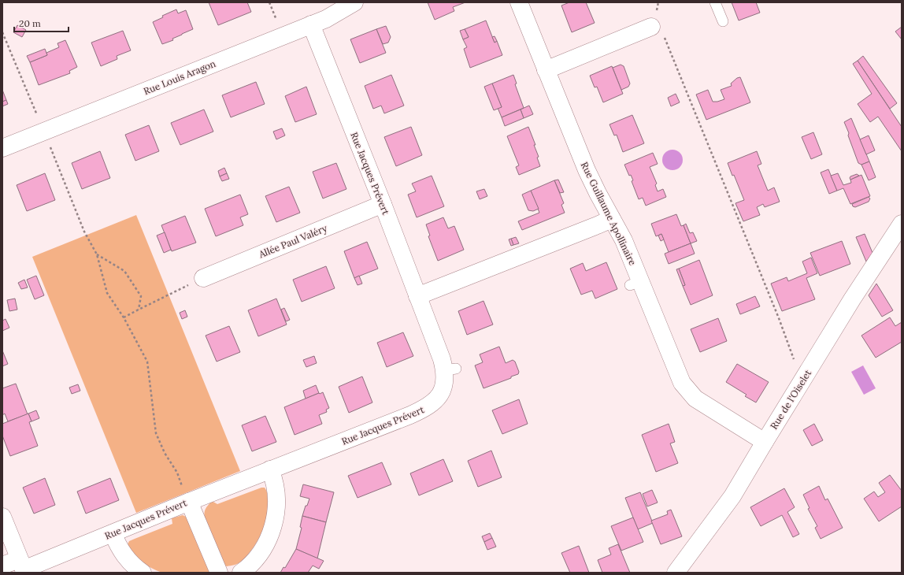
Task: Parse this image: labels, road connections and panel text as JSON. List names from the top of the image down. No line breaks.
{"streets":{"street":["Rue Louis Aragon","Rue Jacques Prévert","Rue Guillaume Apollinaire","Allée Paul Valéry","Rue de l'Oiselet"]},"crossings":[["Rue Louis Aragon","Rue Jacques Prévert"],["Rue Jacques Prévert","Allée Paul Valéry"],["Rue Guillaume Apollinaire","Rue de l'Oiselet"]],"scale_bar":"20 m"}
